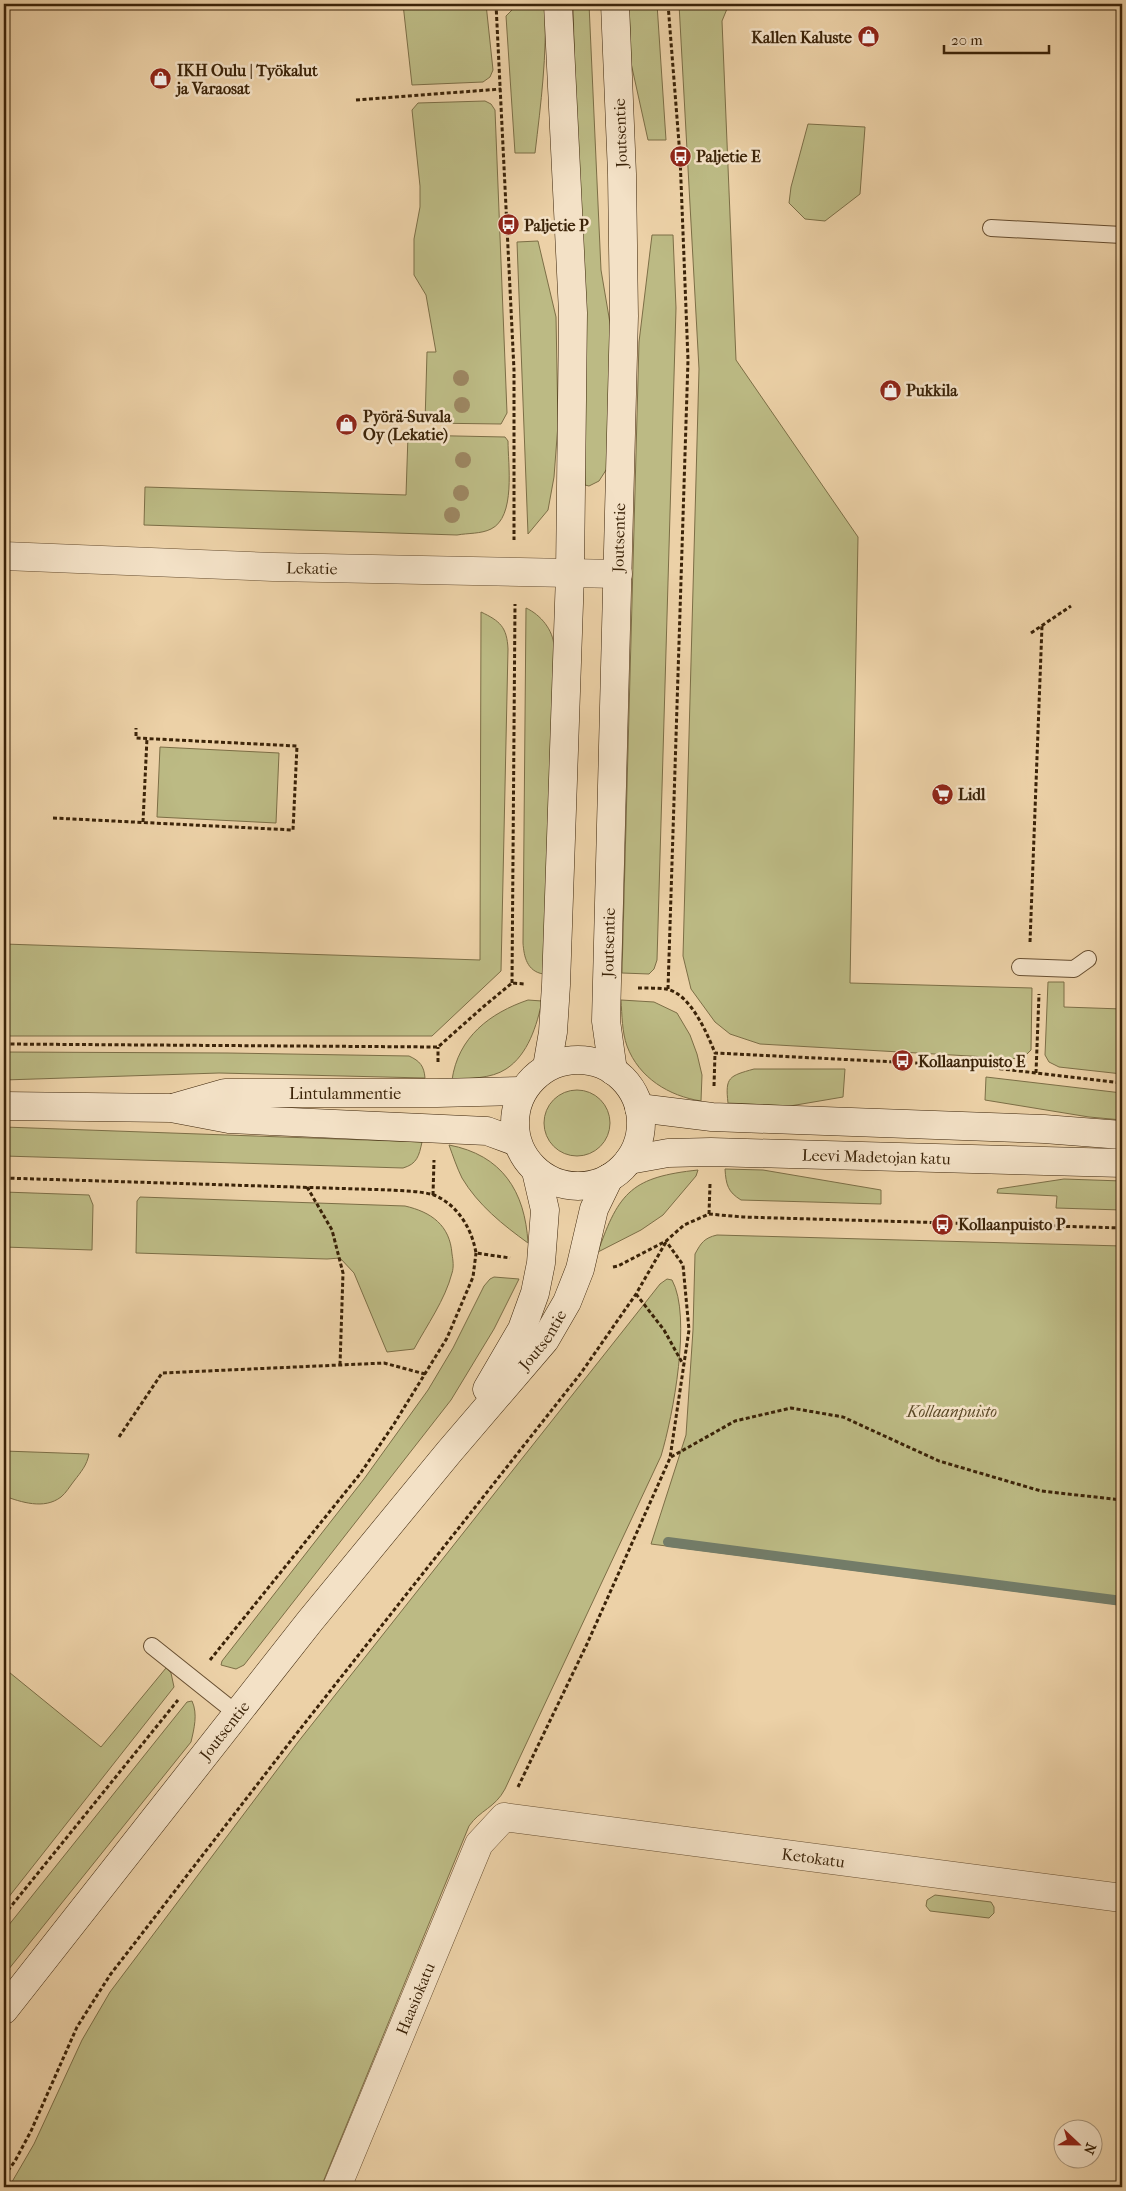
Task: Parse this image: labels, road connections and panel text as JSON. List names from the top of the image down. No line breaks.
{"streets":{"main road":["Joutsentie","Lekatie","Lintulammentie","Leevi Madetojan katu","Ketokatu","Haasiokatu"]},"crossings":[["Joutsentie","Lekatie"],["Joutsentie","Lintulammentie"],["Joutsentie","Leevi Madetojan katu"],["Lintulammentie","Leevi Madetojan katu"],["Ketokatu","Haasiokatu"]],"parks":["Kollaanpuisto"],"places":{"shop":["Kallen Kaluste","IKH Oulu | Työkalut ja Varaosat","Pukkila","Pyörä-Suvala Oy (Lekatie)"],"bus stop":["Paljetie E","Paljetie P","Kollaanpuisto E","Kollaanpuisto P"],"supermarket":["Lidl"]},"scale_bar":"20 m","north":"right"}
